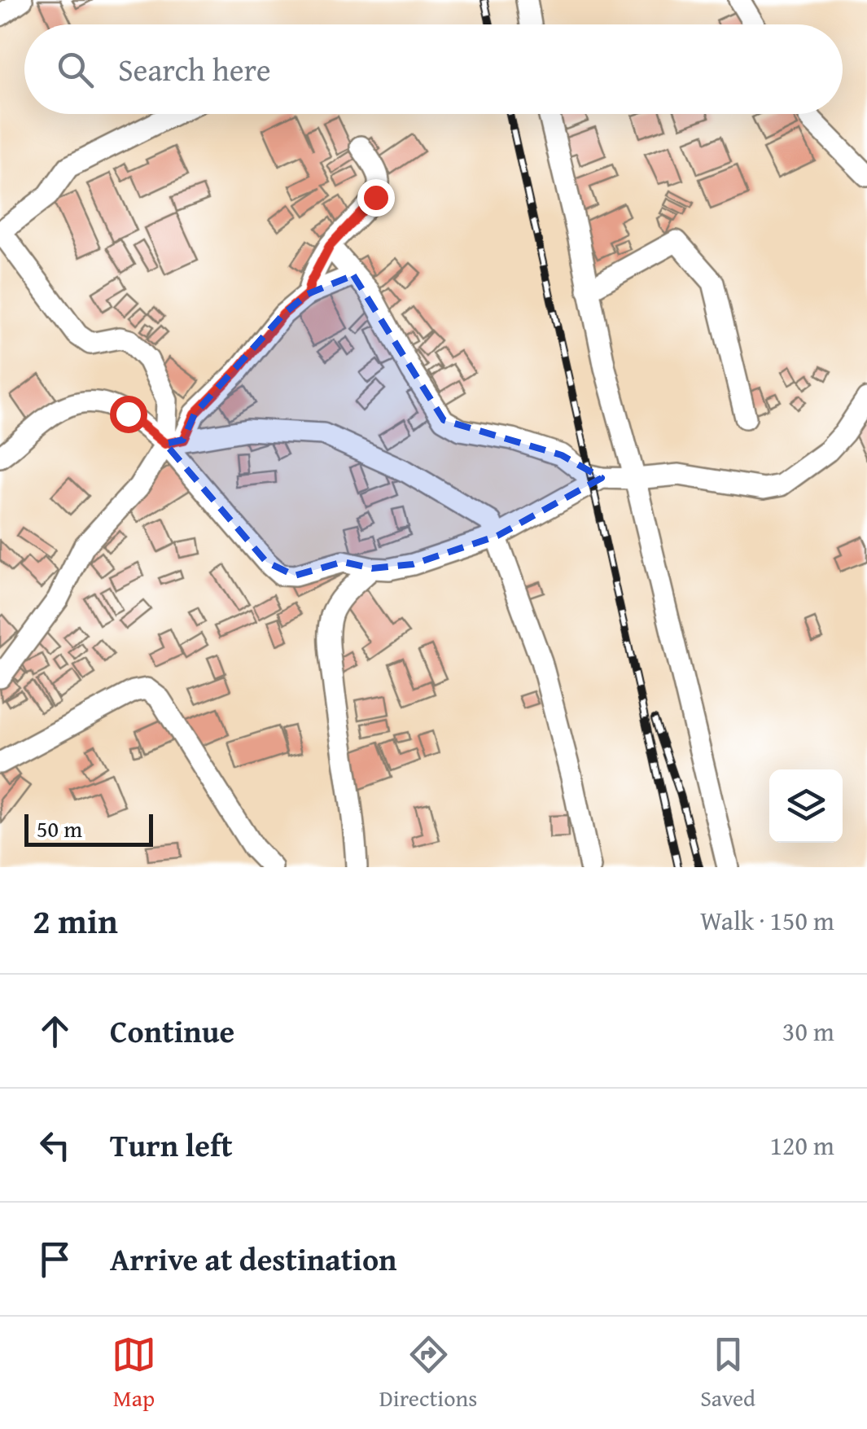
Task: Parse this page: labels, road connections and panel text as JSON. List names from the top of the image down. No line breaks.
{"scale_bar":"50 m","page":{"search":"Search here","scale":"50 m","heading":["2 min","Walk · 150 m"],"list":[["Continue","30 m"],["Turn left","120 m"],"Arrive at destination"],"nav":["Map","Directions","Saved"]}}
